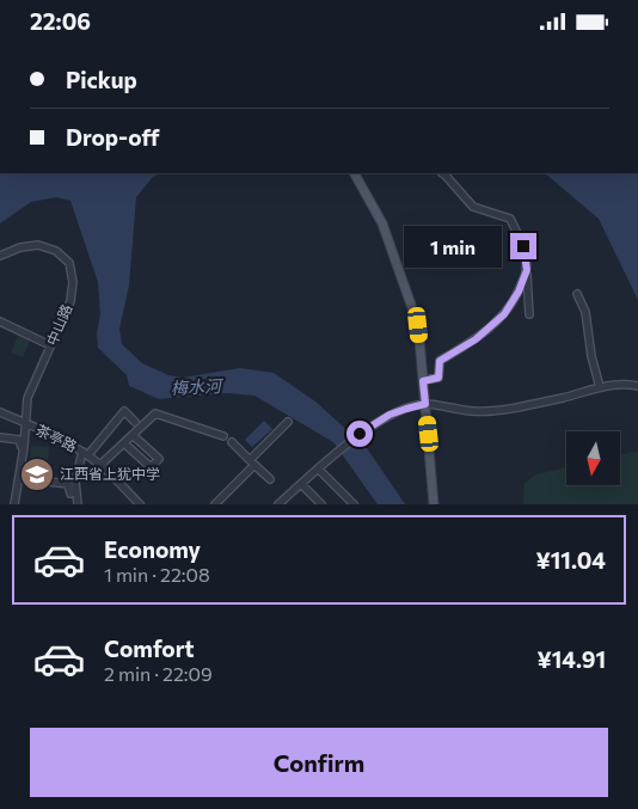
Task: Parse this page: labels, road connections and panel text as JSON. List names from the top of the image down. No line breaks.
{"streets":{"street":["中山路","茶亭路"]},"crossings":[["中山路","茶亭路"]],"water":["梅水河"],"places":{"school or university":["江西省上犹中学"]},"north":"bottom","page":{"status":"22:06","banner":["Pickup","Drop-off"],"bubble":"1 min","list":[{"name":"Economy","note":"1 min · 22:08","value":"¥11.04"},{"name":"Comfort","note":"2 min · 22:09","value":"¥14.91"}],"buttons":"Confirm"}}
